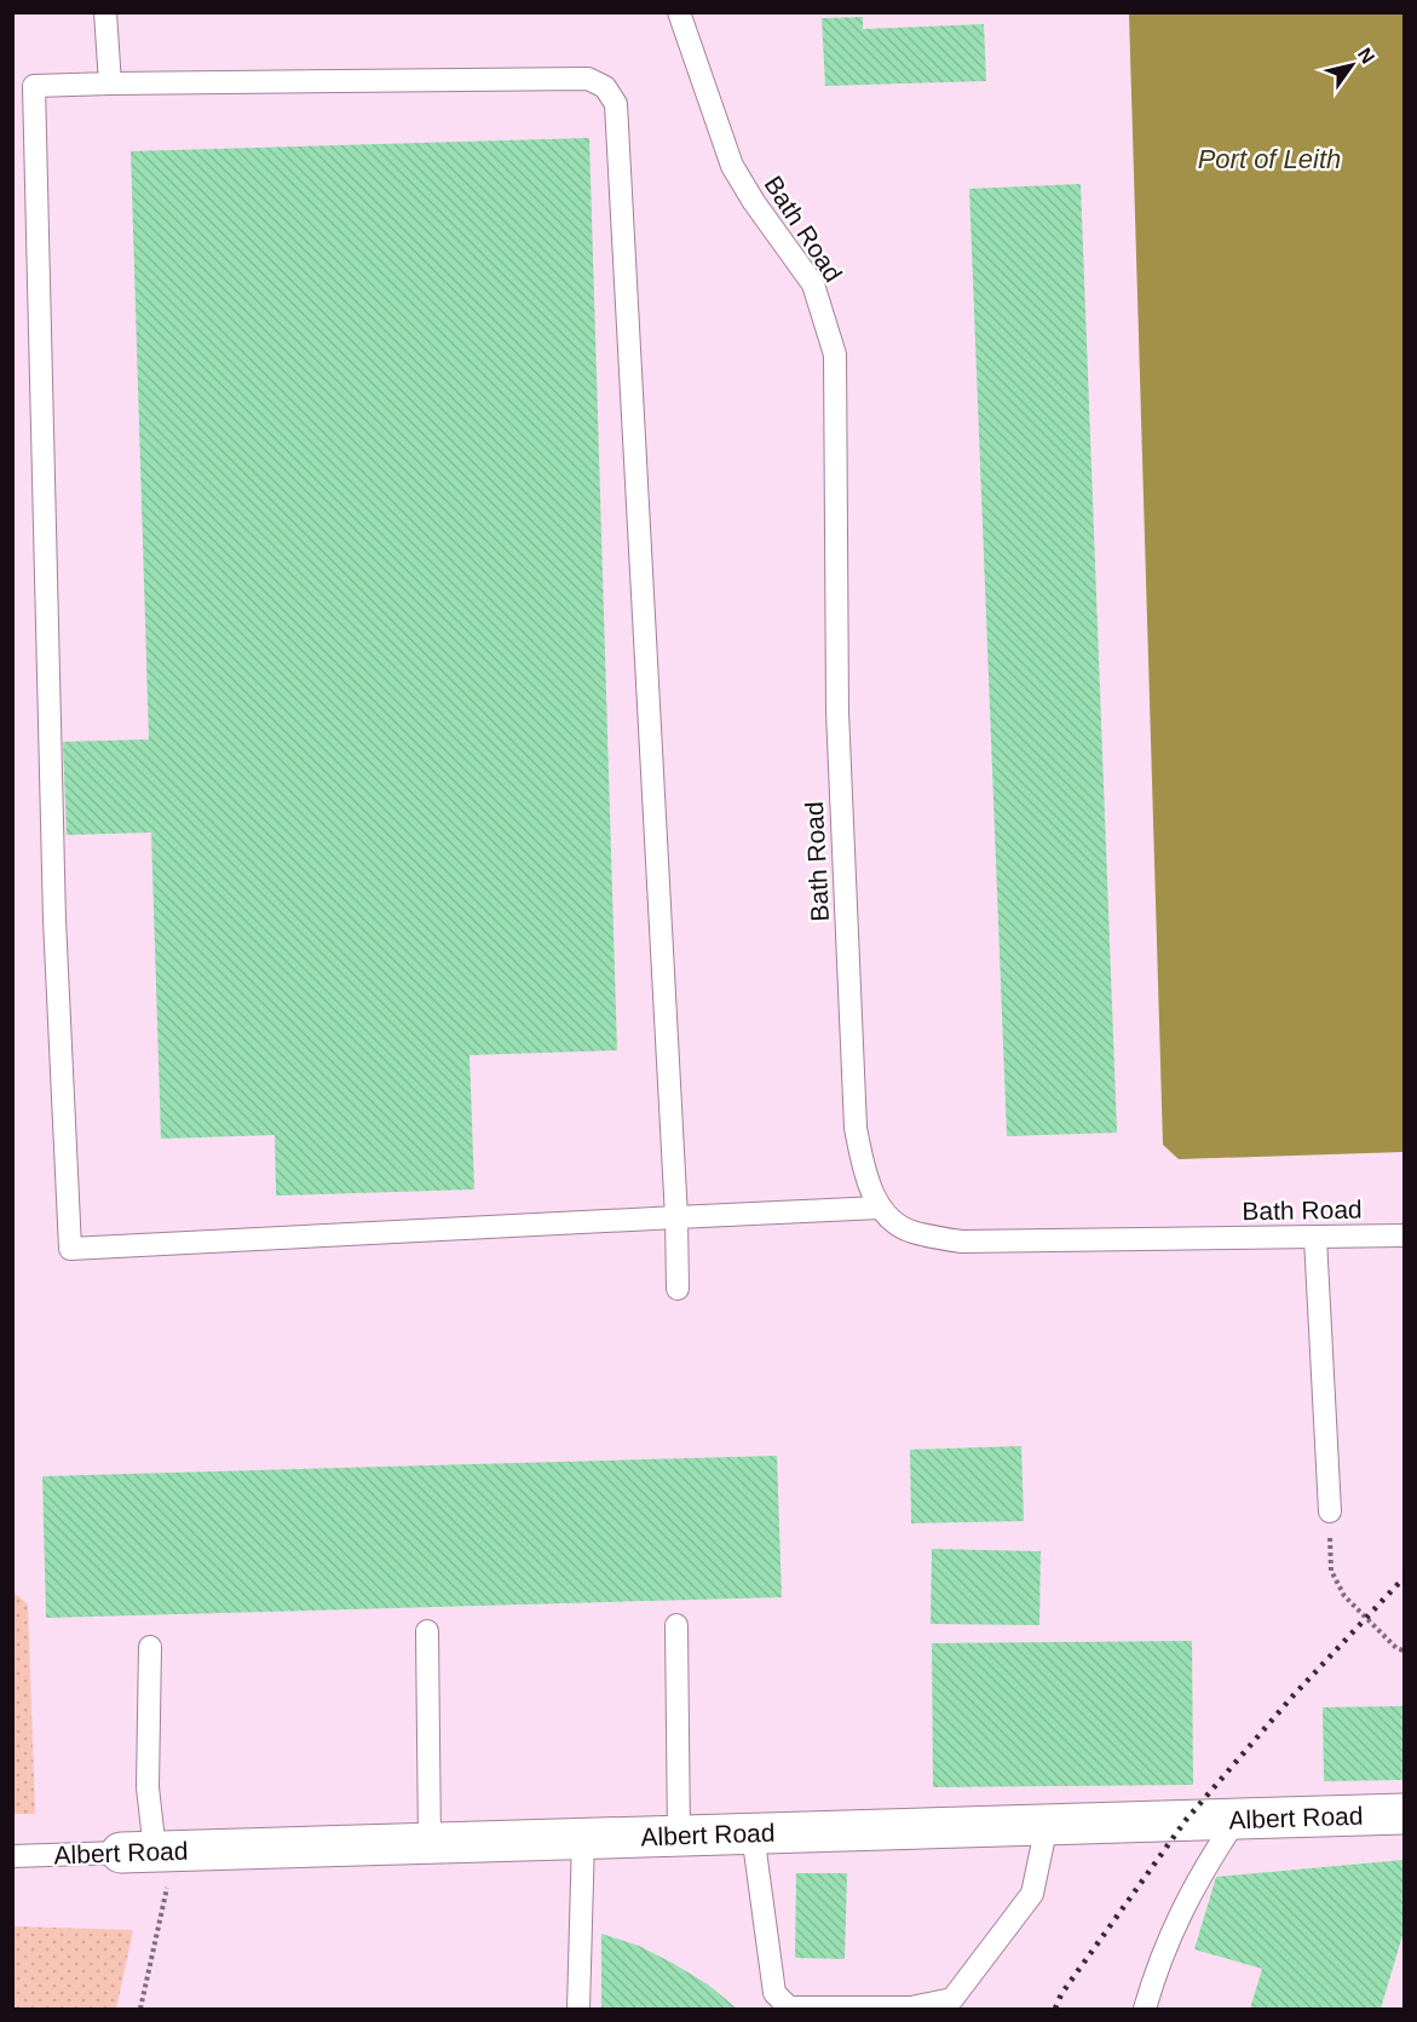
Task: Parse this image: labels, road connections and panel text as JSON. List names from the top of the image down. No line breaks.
{"streets":{"street":["Albert Road"],"lane":["Bath Road"]},"water":["Port of Leith"],"north":"top right"}
